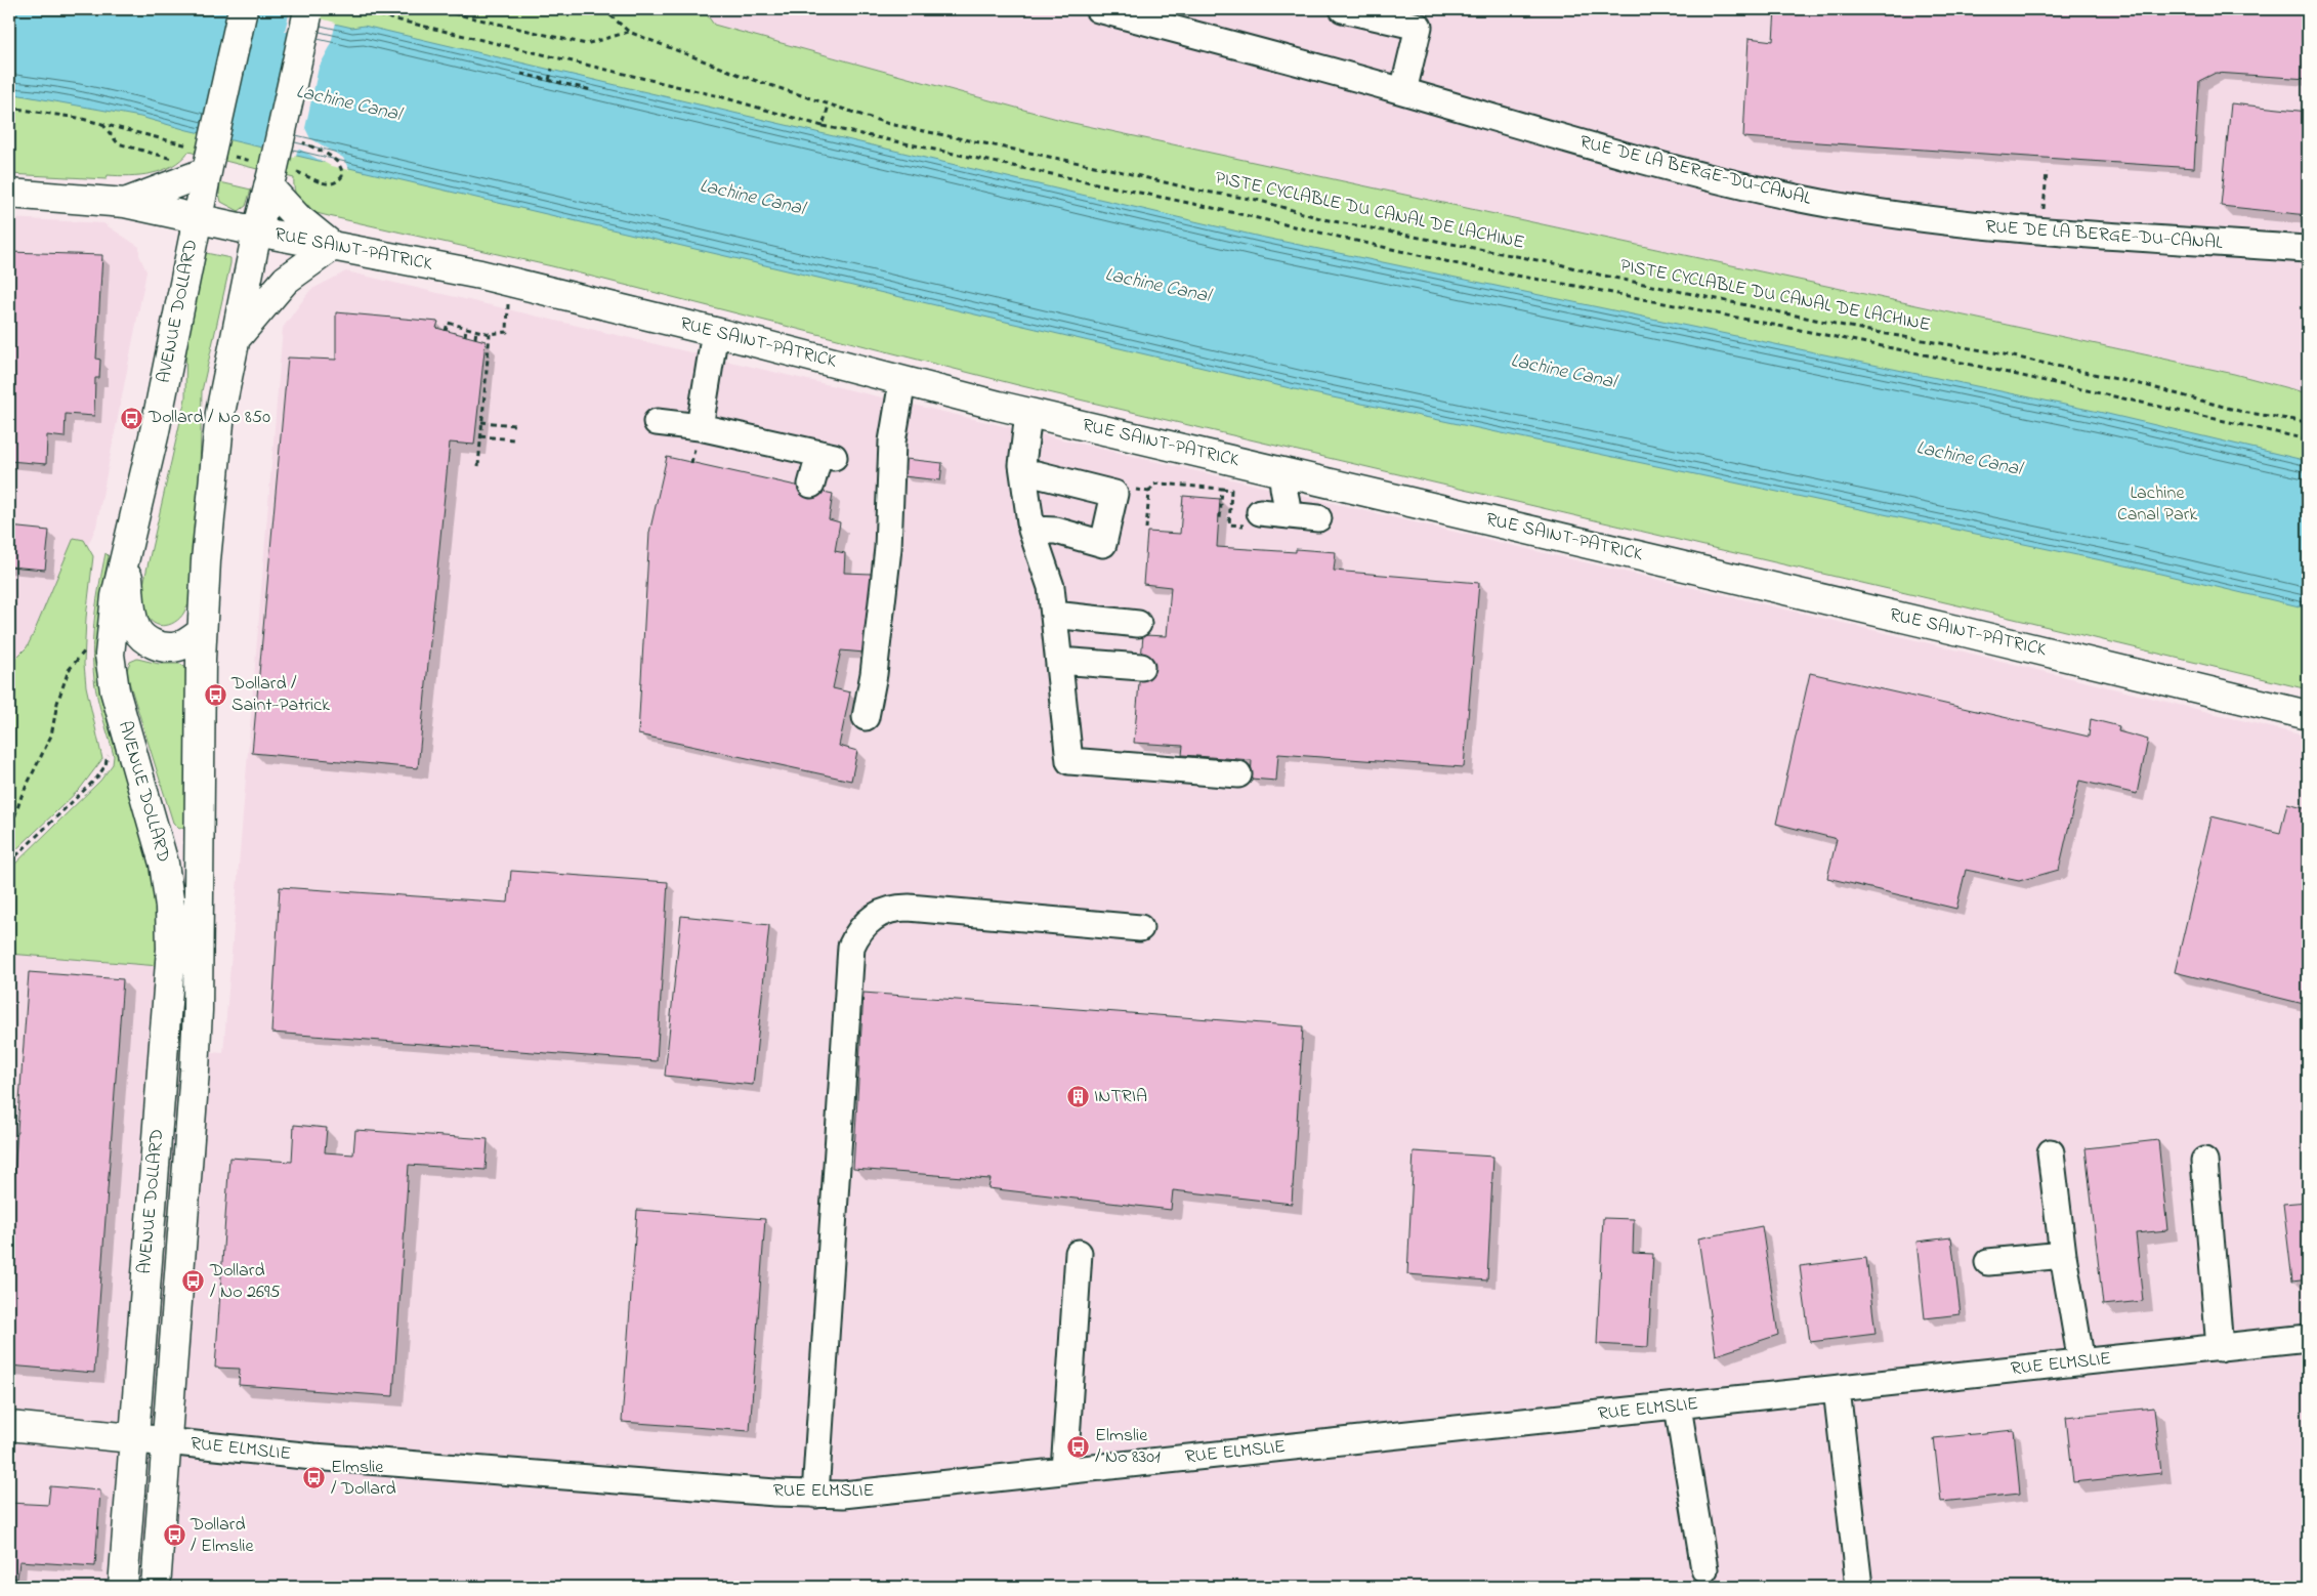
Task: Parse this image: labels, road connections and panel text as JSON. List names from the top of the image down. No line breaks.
{"streets":{"main road":["RUE SAINT-PATRICK","AVENUE DOLLARD","RUE ELMSLIE"],"street":["RUE DE LA BERGE-DU-CANAL"],"path":["PISTE CYCLABLE DU CANAL DE LACHINE"]},"crossings":[["RUE SAINT-PATRICK","AVENUE DOLLARD"],["AVENUE DOLLARD","RUE ELMSLIE"]],"water":["Lachine Canal"],"parks":["Lachine Canal Park"],"places":{"bus stop":["Dollard / No 850","Dollard / Saint-Patrick","Dollard / No 2695","Elmslie / No 8301","Elmslie / Dollard","Dollard / Elmslie"],"building":["INTRIA"]}}
